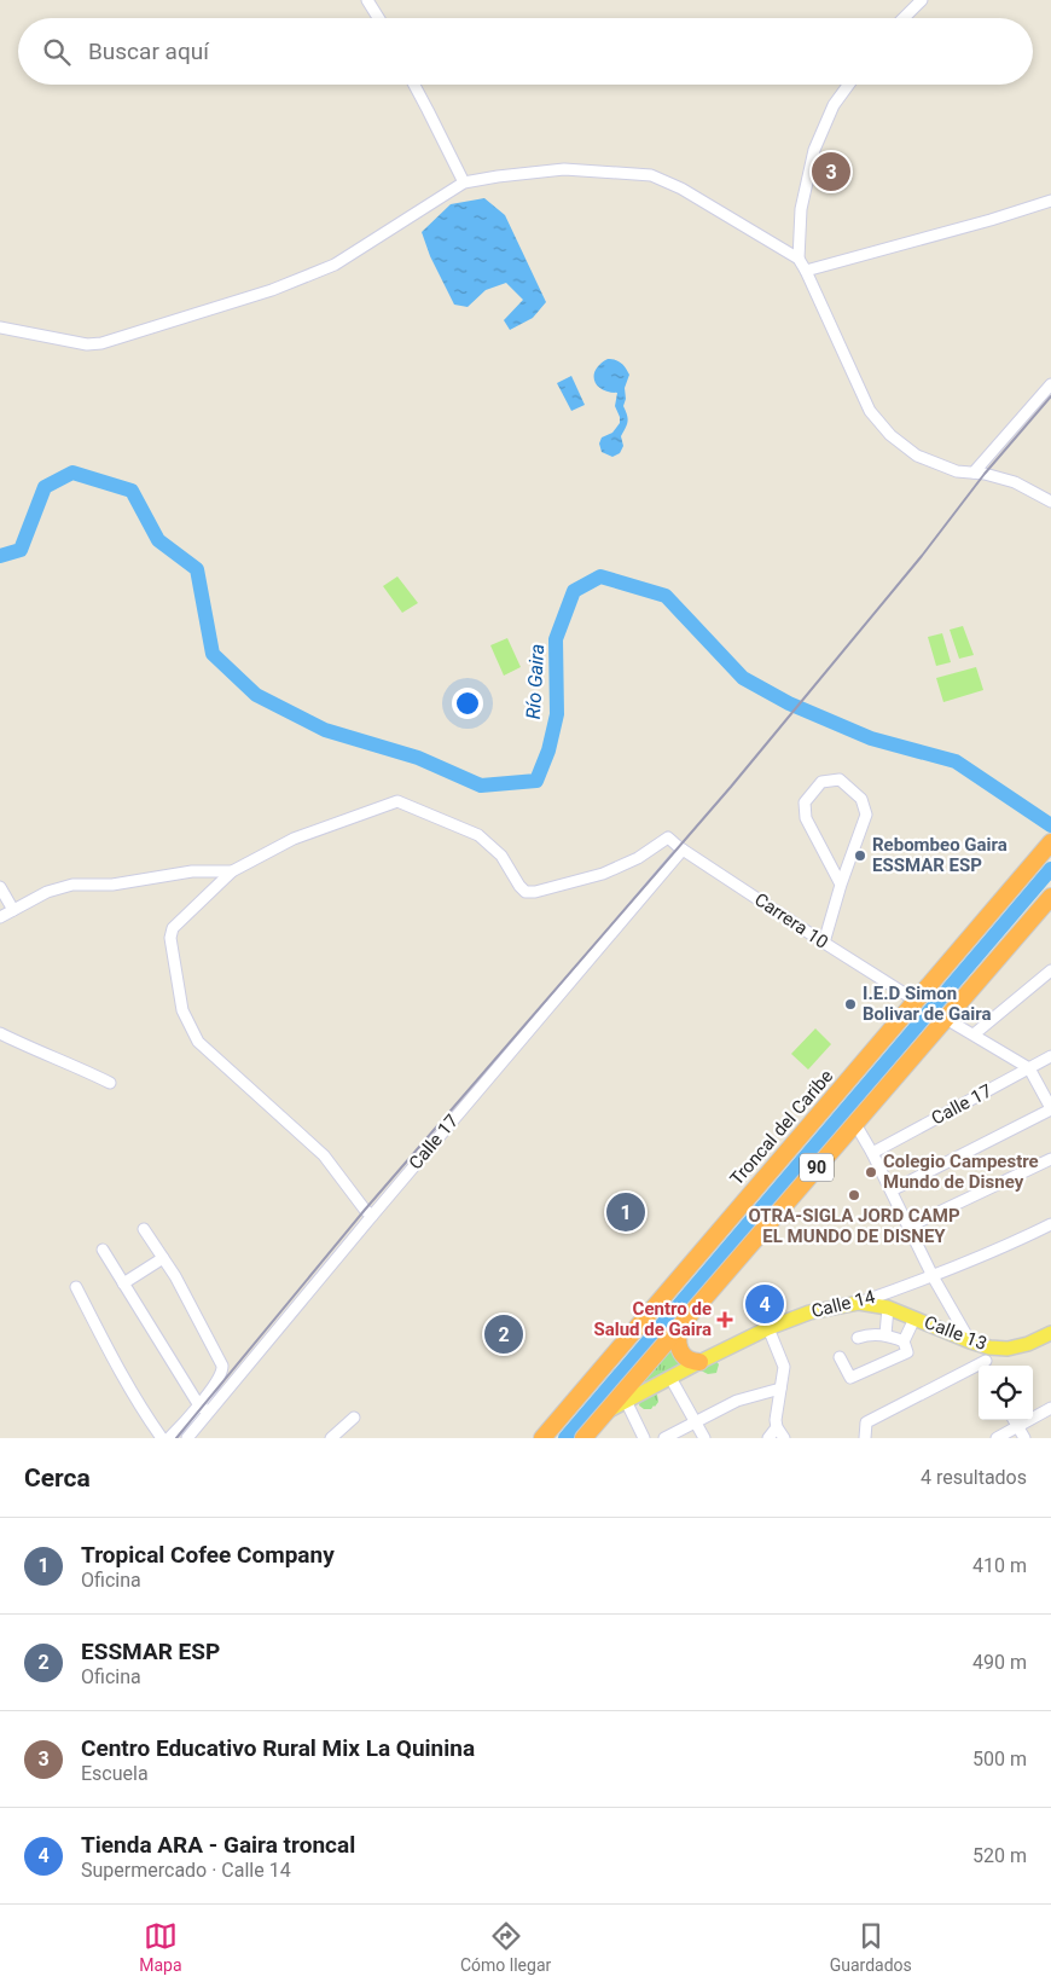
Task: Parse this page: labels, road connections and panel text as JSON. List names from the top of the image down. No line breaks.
{"streets":{"highway":["Troncal del Caribe","90"],"main road":["Calle 14","Calle 13"],"street":["Carrera 10","Calle 17"]},"crossings":[["Carrera 10","Calle 17"],["Carrera 10","Troncal del Caribe"],["90","Calle 14"],["Calle 14","Calle 13"]],"water":["Río Gaira"],"places":{"other":["Rebombeo Gaira ESSMAR ESP","I.E.D Simon Bolivar de Gaira","Colegio Campestre Mundo de Disney","OTRA-SIGLA JORD CAMP EL MUNDO DE DISNEY"],"health":["Centro de Salud de Gaira"]},"page":{"search":"Buscar aquí","pins":["3","1","4","2"],"heading":["Cerca","4 resultados"],"list":[{"mark":"1","name":"Tropical Cofee Company","note":"Oficina","value":"410 m"},{"mark":"2","name":"ESSMAR ESP","note":"Oficina","value":"490 m"},{"mark":"3","name":"Centro Educativo Rural Mix La Quinina","note":"Escuela","value":"500 m"},{"mark":"4","name":"Tienda ARA - Gaira troncal","note":"Supermercado · Calle 14","value":"520 m"}],"nav":["Mapa","Cómo llegar","Guardados"]}}
